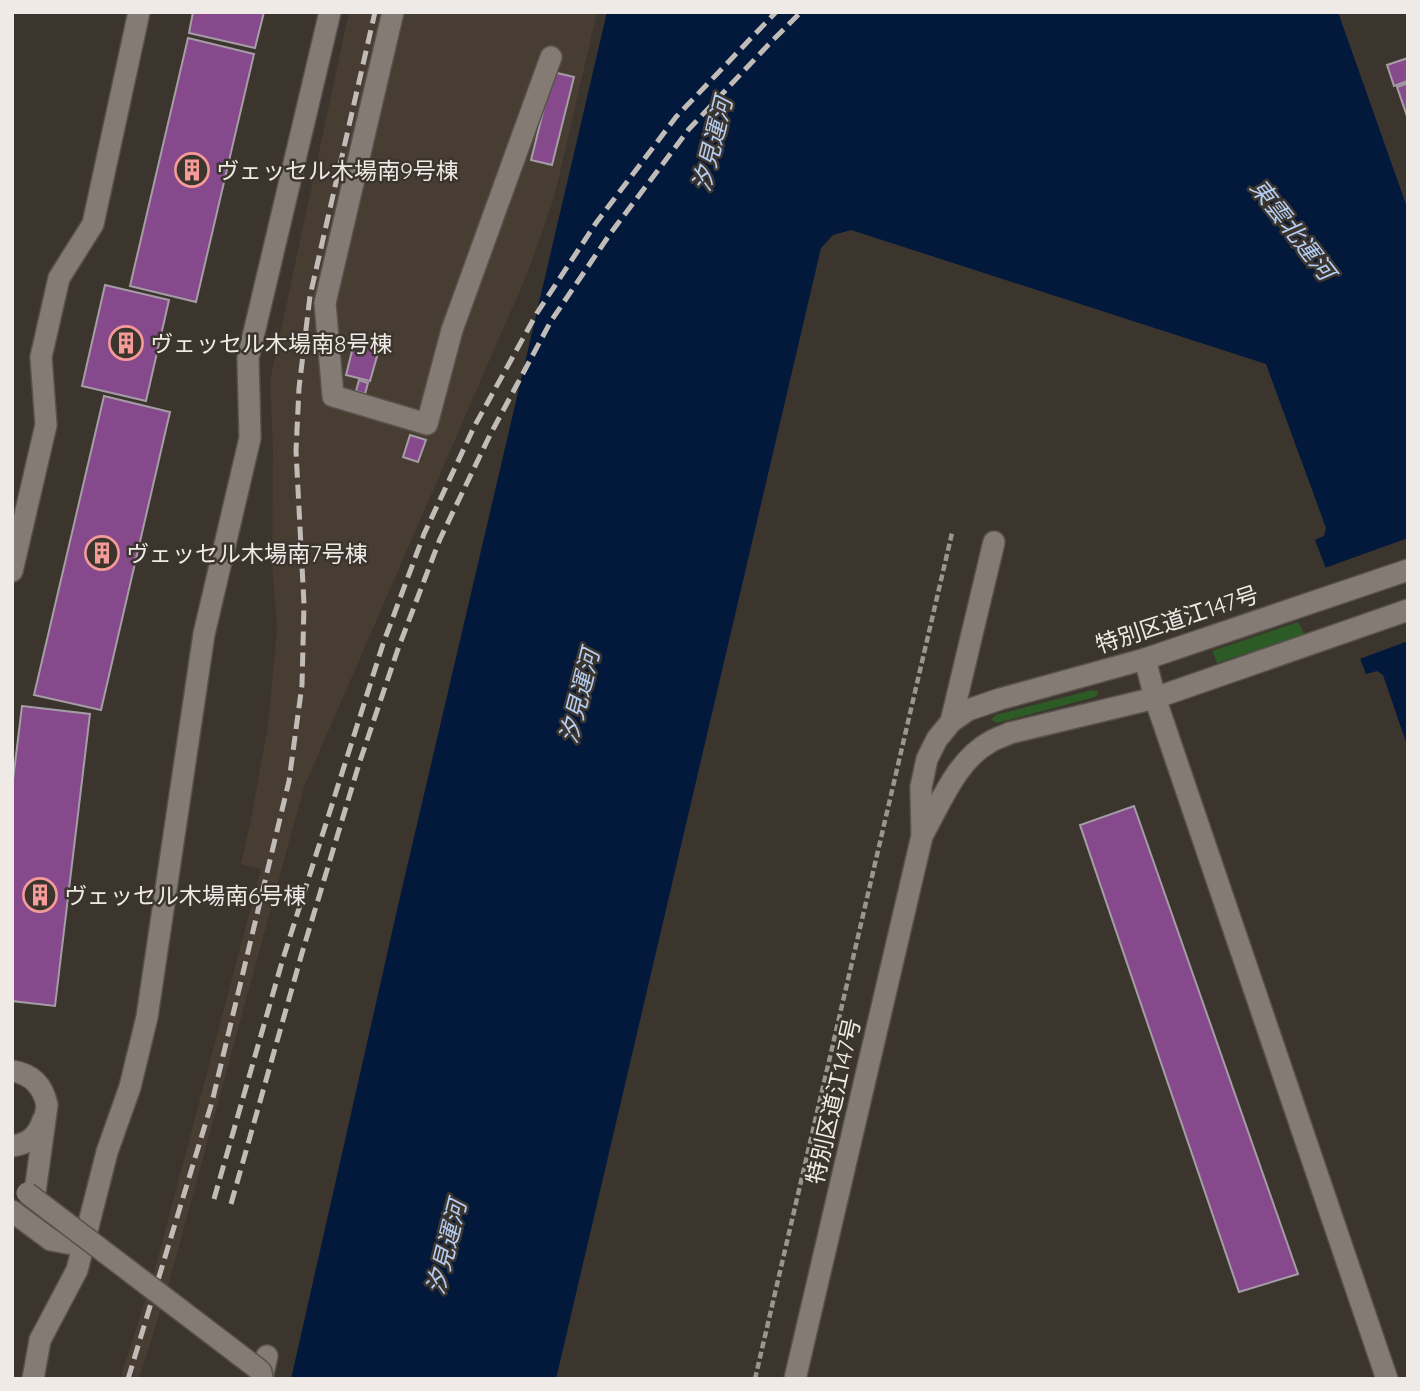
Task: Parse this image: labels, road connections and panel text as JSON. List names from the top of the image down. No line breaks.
{"streets":{"street":["特別区道江147号"]},"water":["汐見運河","東雲北運河"],"places":{"building":["ヴェッセル木場南9号棟","ヴェッセル木場南8号棟","ヴェッセル木場南7号棟","ヴェッセル木場南6号棟"]}}
